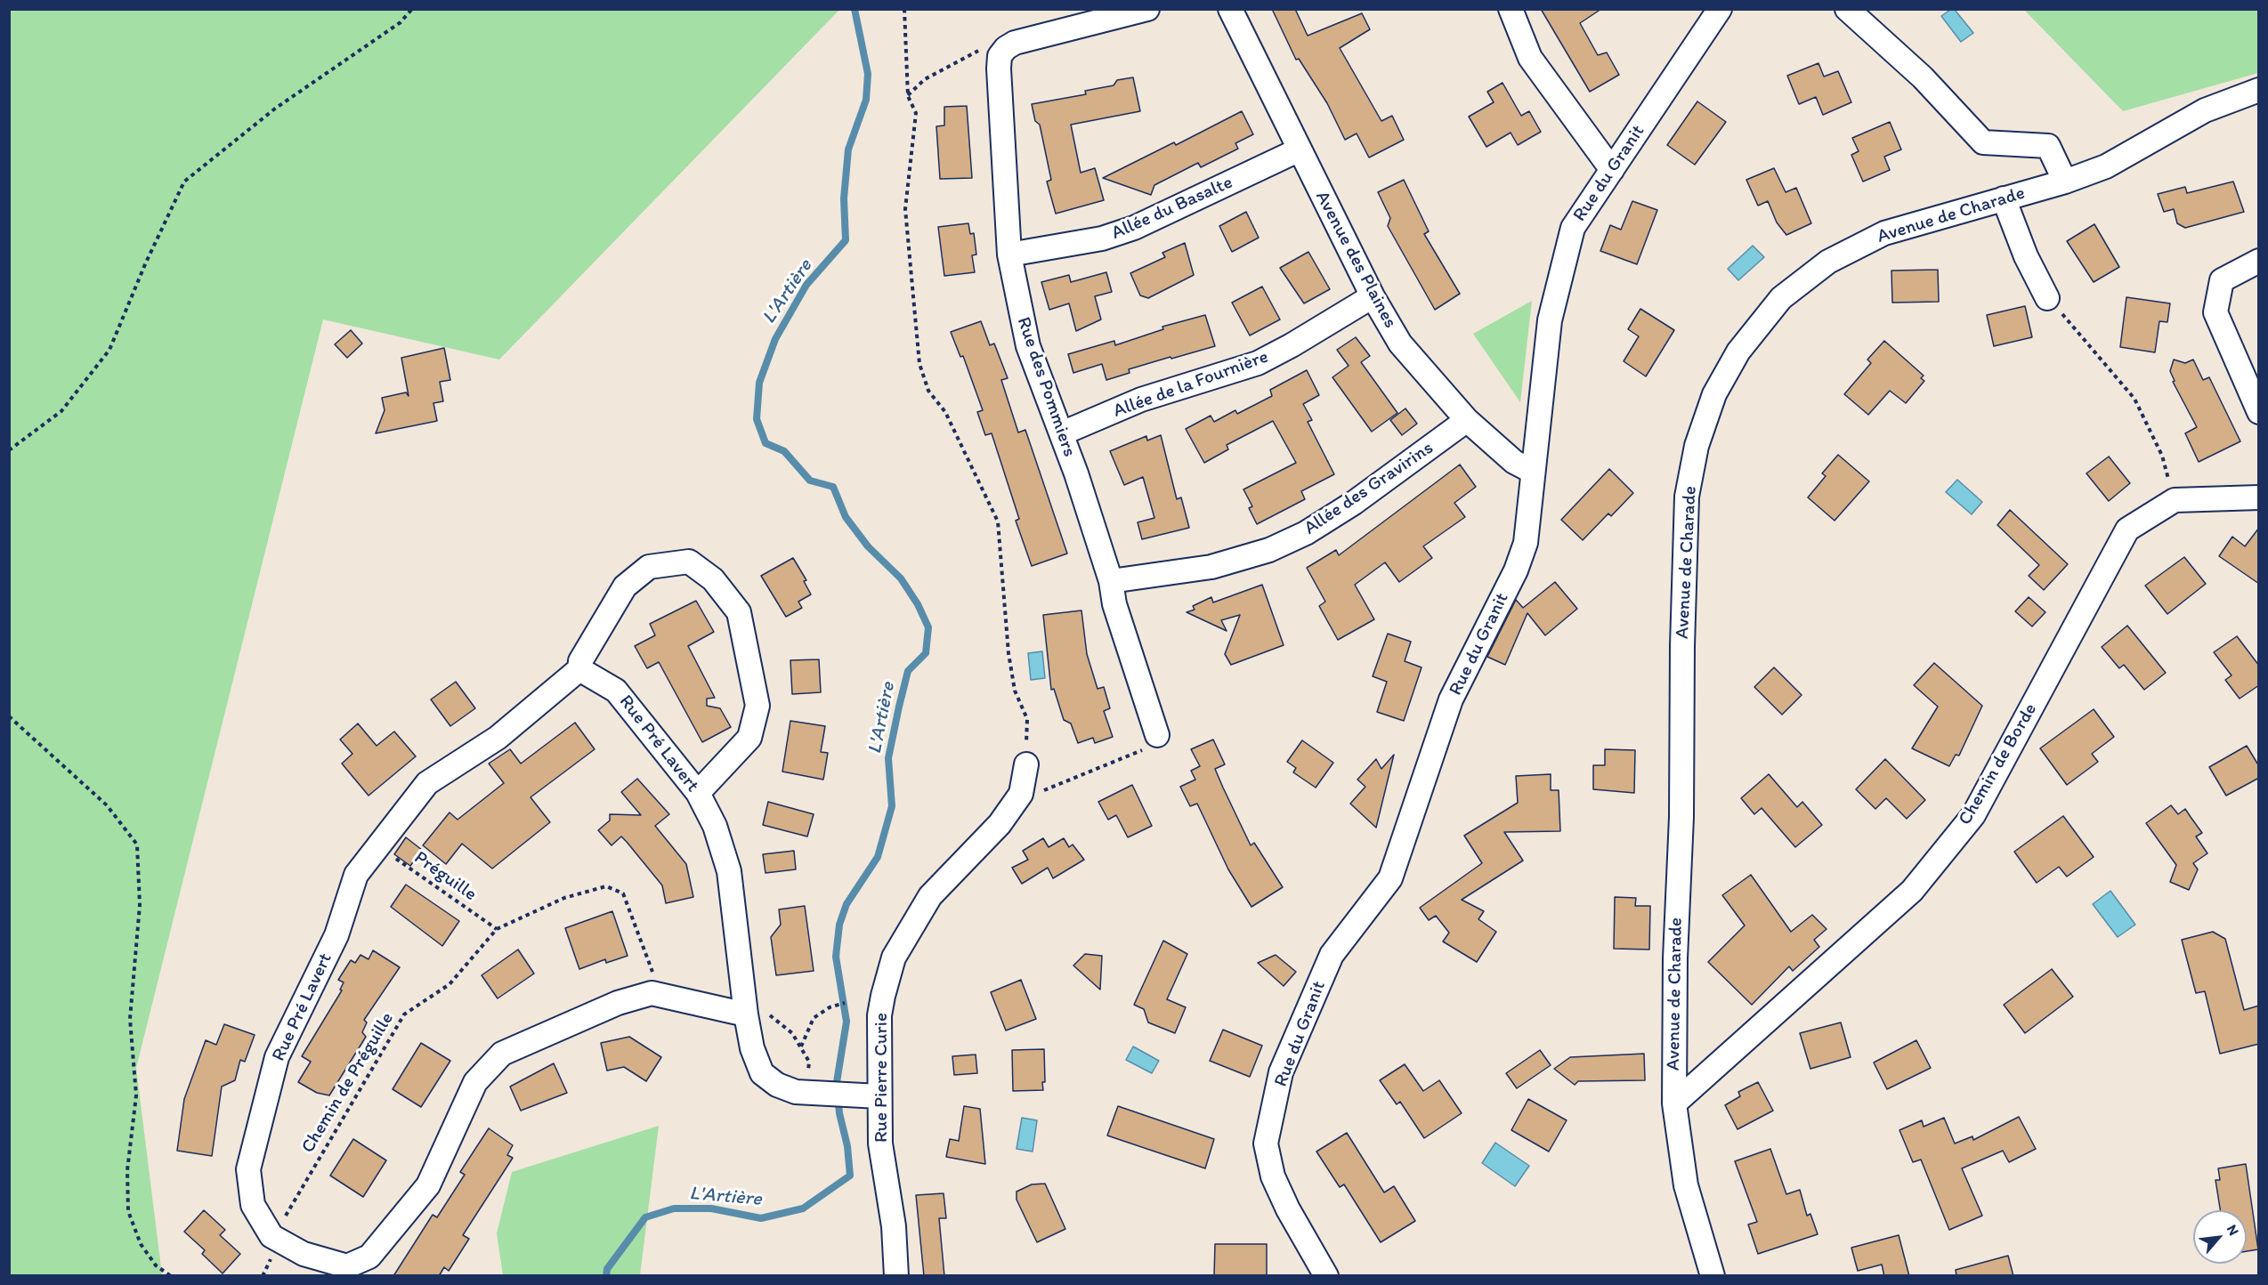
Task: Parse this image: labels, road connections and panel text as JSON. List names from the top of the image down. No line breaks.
{"streets":{"street":["Rue du Granit","Allée du Basalte","Avenue de Charade","Avenue des Plaines","Allée de la Fournière","Rue des Pommiers","Allée des Gravirins","Rue Pré Lavert","Chemin de Borde","Rue Pierre Curie"],"path":["Préguille","Chemin de Préguille"]},"crossings":[["Rue du Granit","Avenue des Plaines"],["Allée du Basalte","Avenue des Plaines"],["Allée du Basalte","Rue des Pommiers"],["Avenue de Charade","Chemin de Borde"],["Avenue des Plaines","Allée de la Fournière"],["Avenue des Plaines","Allée des Gravirins"],["Allée de la Fournière","Rue des Pommiers"],["Rue des Pommiers","Allée des Gravirins"],["Rue Pré Lavert","Préguille"],["Rue Pré Lavert","Chemin de Préguille"],["Préguille","Chemin de Préguille"]],"water":["L'Artière"],"north":"top right"}
